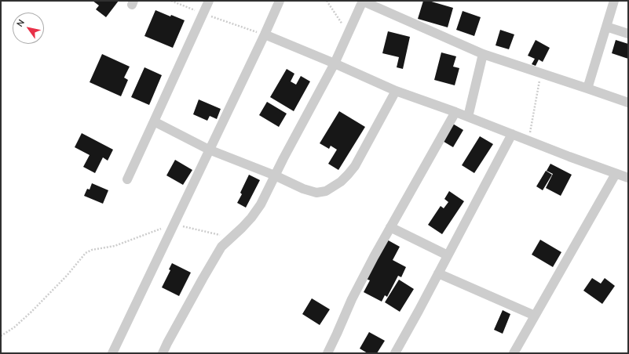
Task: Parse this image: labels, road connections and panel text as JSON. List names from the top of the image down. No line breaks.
{"north":"top left"}
